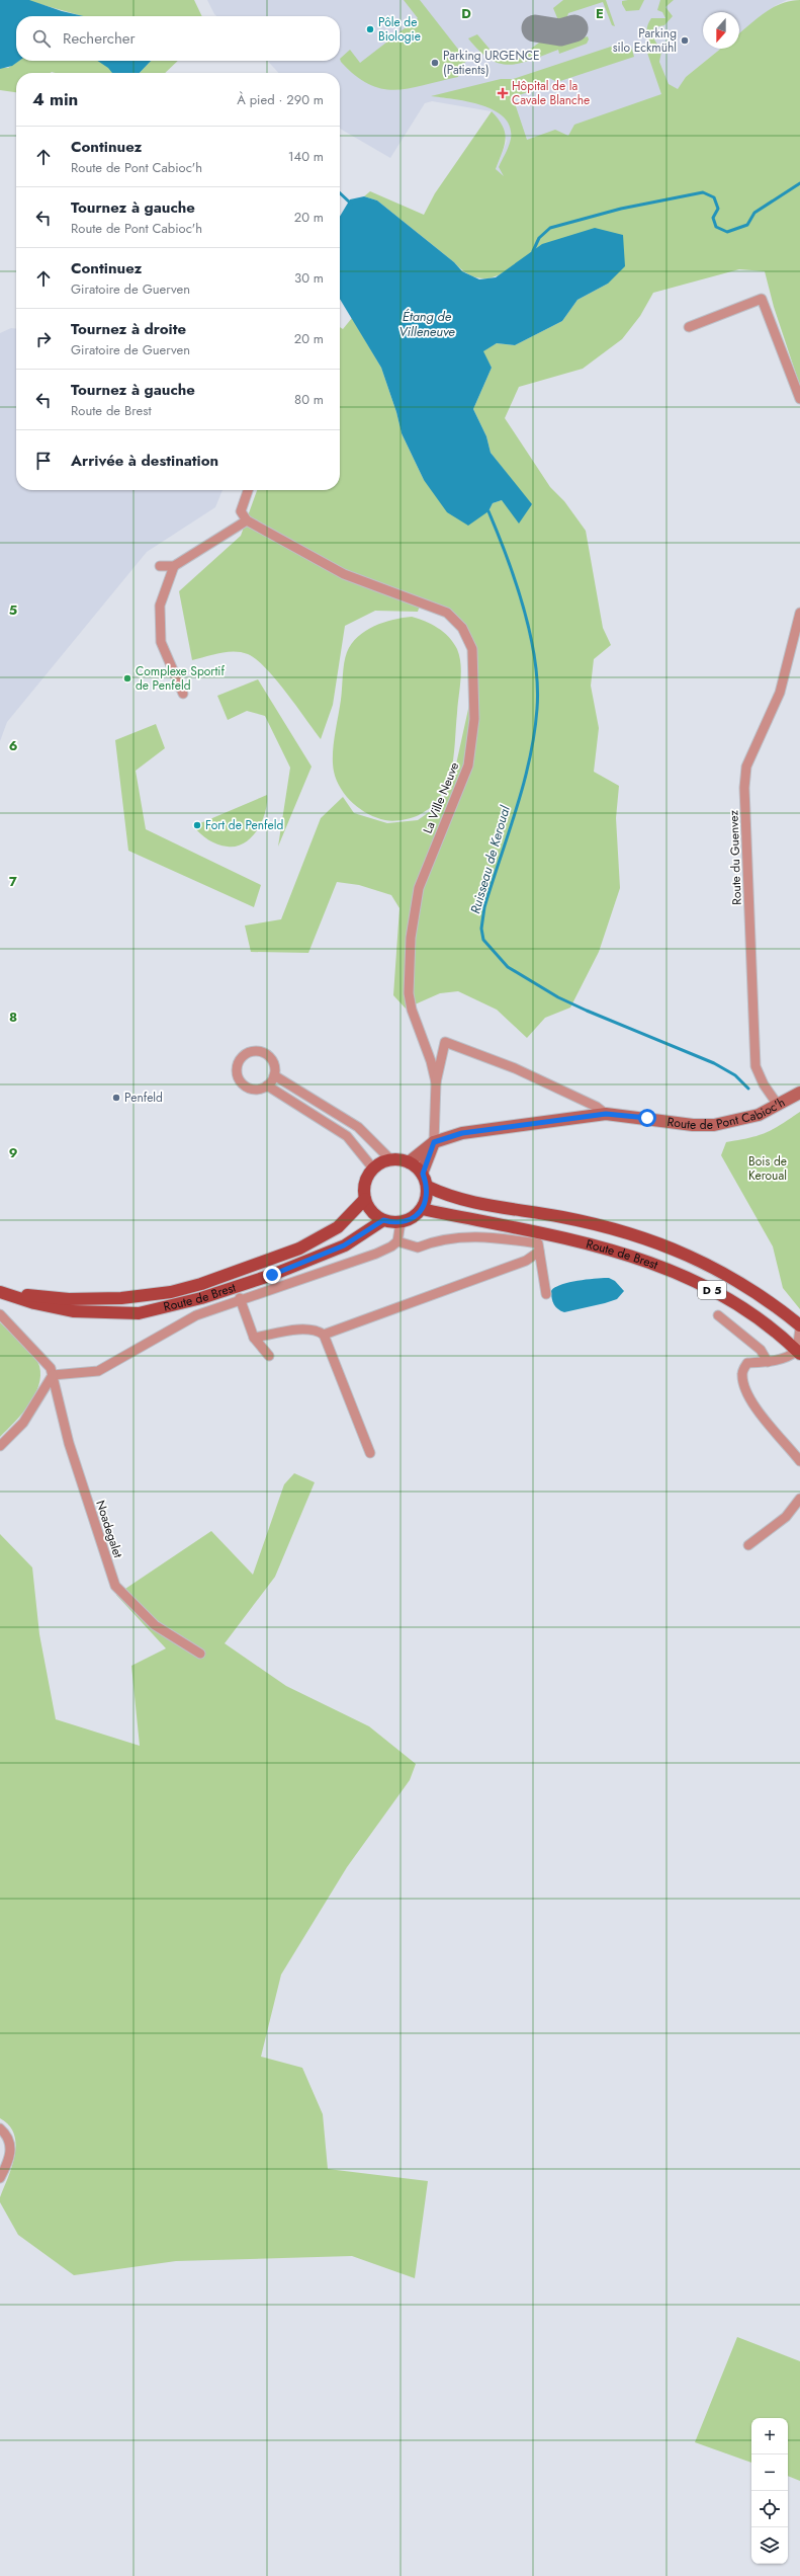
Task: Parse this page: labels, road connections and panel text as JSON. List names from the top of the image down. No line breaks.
{"streets":{"main road":["Route de Brest","D 5"],"street":["La Ville Neuve","Route du Guenvez","Route de Pont Cabioc'h","Noadegalet"]},"crossings":[["Route du Guenvez","Route de Pont Cabioc'h"],["Route de Pont Cabioc'h","Route de Brest"]],"water":["Étang de Villeneuve","Ruisseau de Keroual"],"parks":["Bois de Keroual"],"places":{"other":["Pôle de Biologie","Parking silo Eckmühl","Parking URGENCE (Patients)","Complexe Sportif de Penfeld","Fort de Penfeld","Penfeld"],"health":["Hôpital de la Cavale Blanche"]},"north":"bottom","page":{"search":"Rechercher","heading":["4 min","À pied · 290 m"],"list":[["Continuez","Route de Pont Cabioc'h","140 m"],["Tournez à gauche","Route de Pont Cabioc'h","20 m"],["Continuez","Giratoire de Guerven","30 m"],["Tournez à droite","Giratoire de Guerven","20 m"],["Tournez à gauche","Route de Brest","80 m"],"Arrivée à destination"],"map_buttons":["+","−"]},"grid":{"columns":["D","E"],"rows":["5","6","7","8","9"]}}
